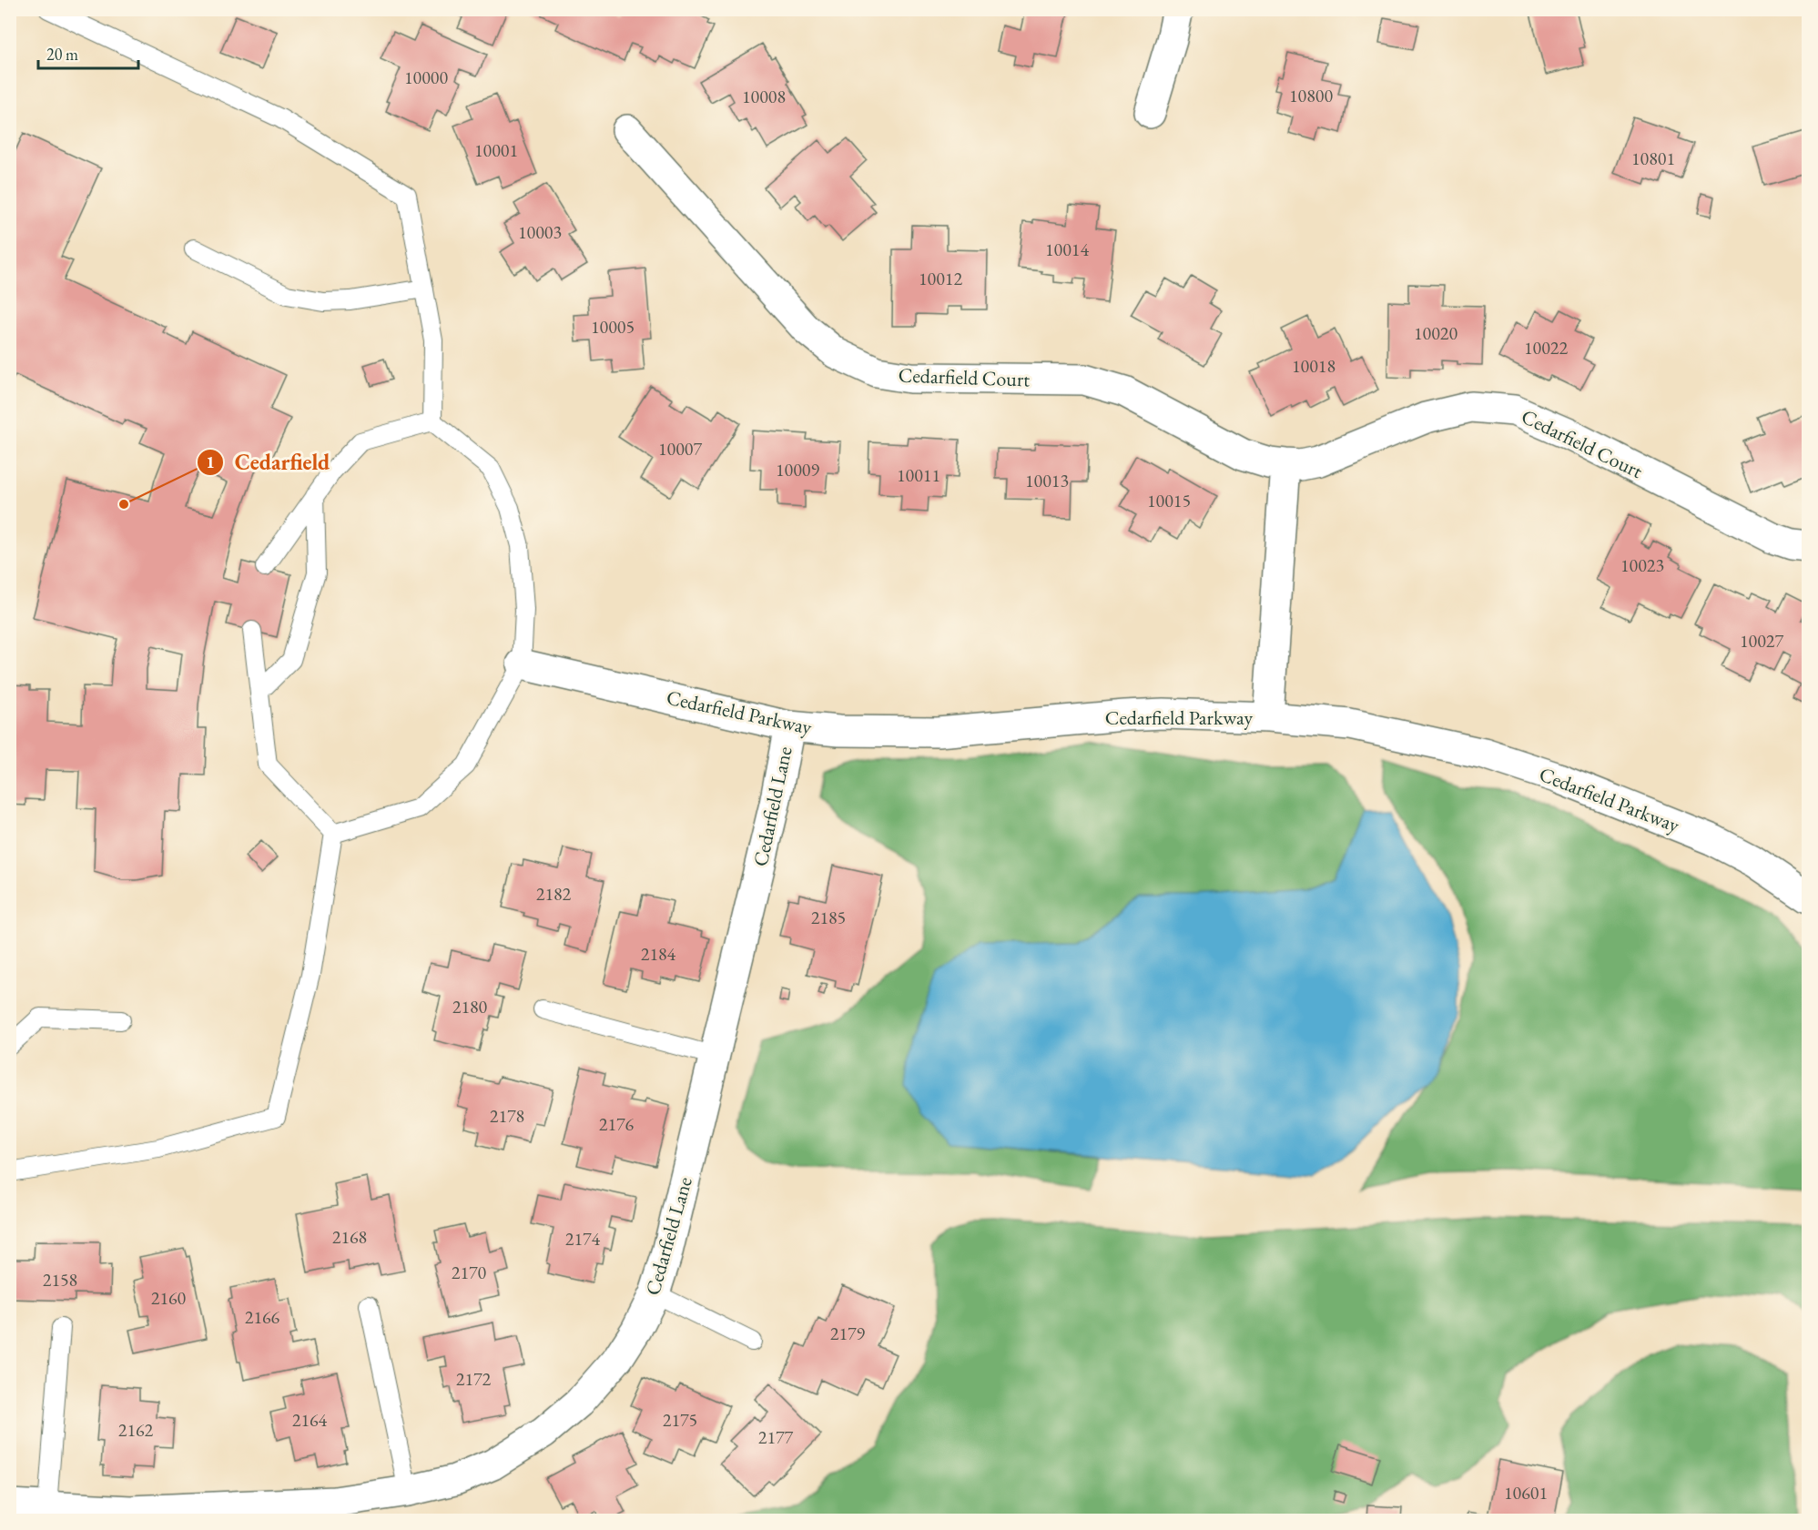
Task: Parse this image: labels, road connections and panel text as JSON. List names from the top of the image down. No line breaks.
{"streets":{"street":["Cedarfield Court","Cedarfield Parkway","Cedarfield Lane"]},"crossings":[["Cedarfield Parkway","Cedarfield Lane"]],"places":["Cedarfield"],"house_numbers":["10000","10800","10008","10001","10801","10003","10014","10012","10005","10020","10022","10018","10007","10009","10011","10013","10015","10023","10027","2182","2185","2184","2180","2178","2176","2168","2174","2170","2158","2160","2166","2179","2172","2164","2175","2162","2177","10601"],"scale_bar":"20 m"}
